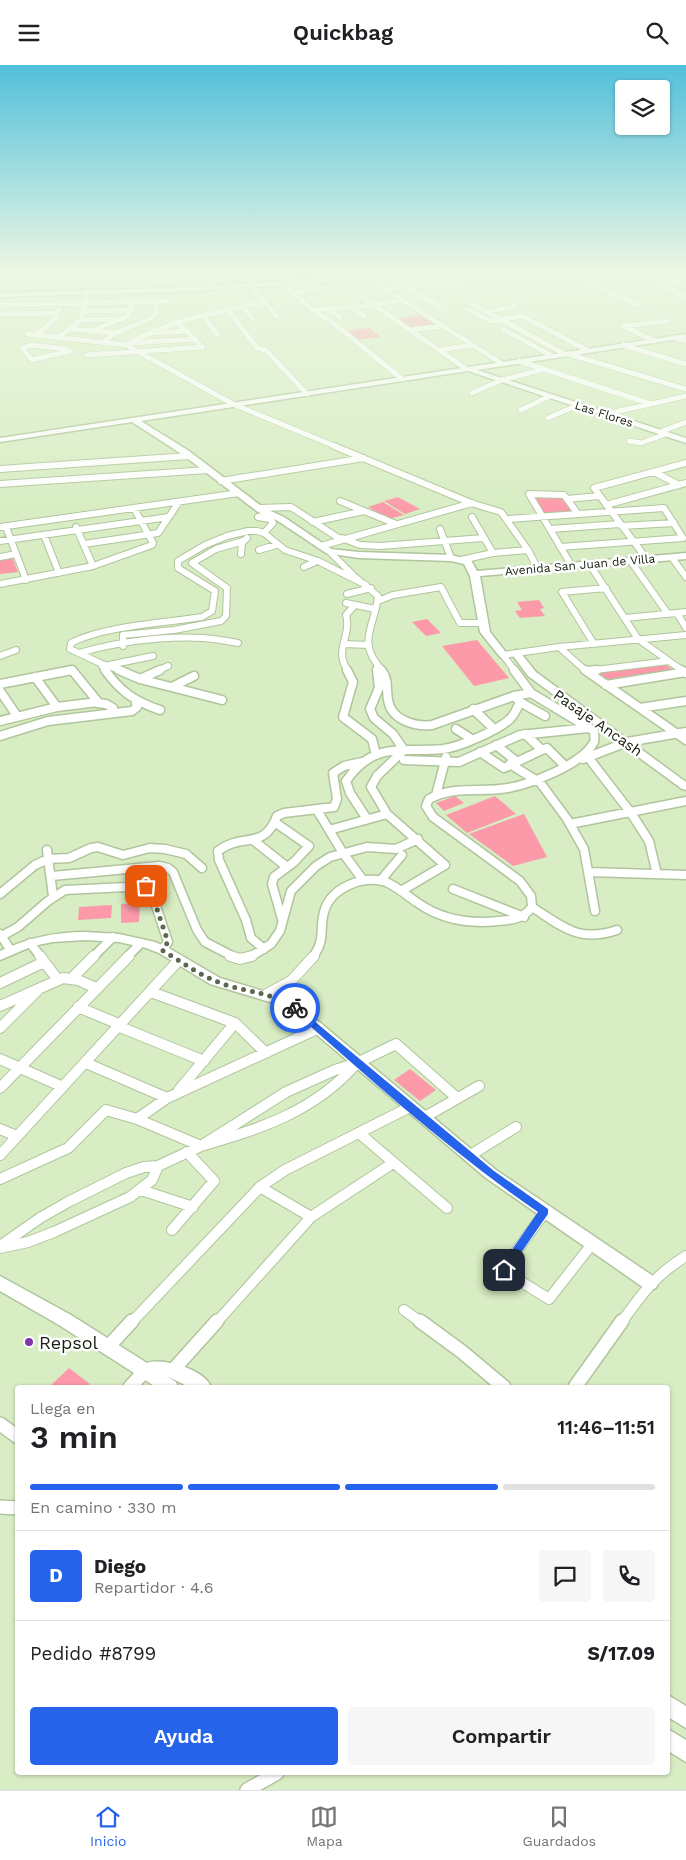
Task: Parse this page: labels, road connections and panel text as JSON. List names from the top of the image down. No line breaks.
{"streets":{"street":["Las Flores","Avenida San Juan de Villa","Pasaje Ancash"]},"places":["Repsol"],"page":{"header":"Quickbag","heading":["3 min","Llega en","11:46–11:51"],"panel":["Diego","Repartidor · 4.6","Pedido #8799","S/17.09"],"bar":"En camino · 330 m","round":"D","buttons":["Ayuda","Compartir"],"tabs":["Inicio","Mapa","Guardados"]}}
